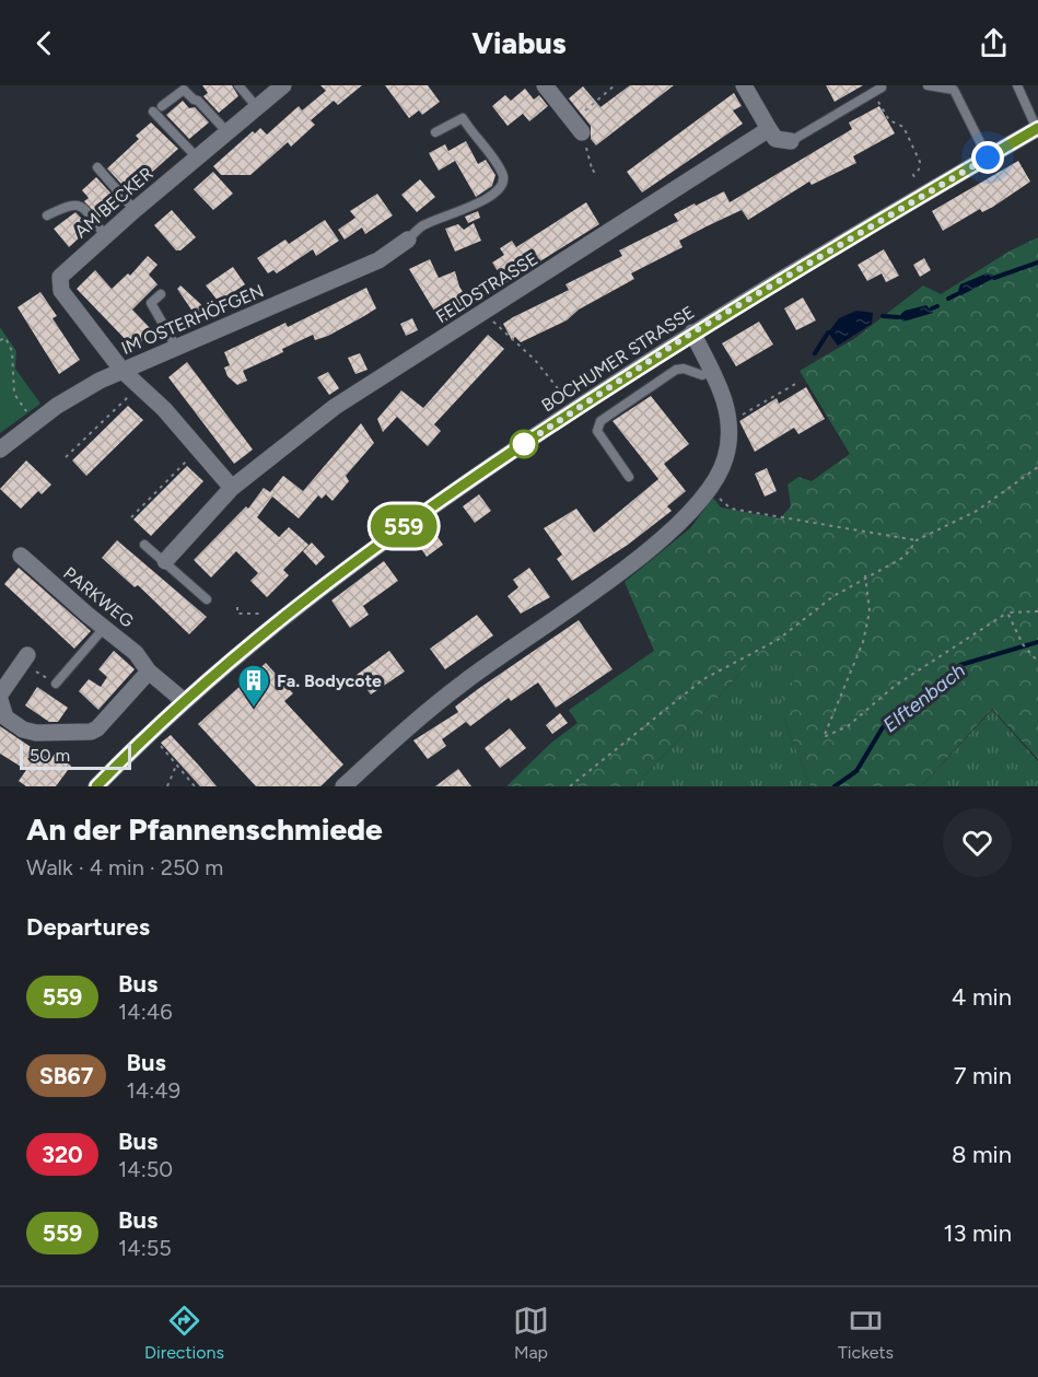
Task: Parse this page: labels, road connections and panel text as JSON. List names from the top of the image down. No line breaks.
{"streets":{"street":["AM BECKER","FELDSTRASSE","IM OSTERHÖFGEN","BOCHUMER STRASSE","PARKWEG"]},"crossings":[["AM BECKER","IM OSTERHÖFGEN"],["BOCHUMER STRASSE","PARKWEG"]],"water":["Elftenbach"],"places":{"building":["Fa. Bodycote"]},"lines":["bus line 559"],"scale_bar":"50 m","page":{"header":"Viabus","on_map":"559","scale":"50 m","heading":[["An der Pfannenschmiede","Walk · 4 min · 250 m"],"Departures"],"list":[{"mark":"559","name":"Bus","note":"14:46","value":"4 min"},{"mark":"SB67","name":"Bus","note":"14:49","value":"7 min"},{"mark":"320","name":"Bus","note":"14:50","value":"8 min"},{"mark":"559","name":"Bus","note":"14:55","value":"13 min"}],"tabs":["Directions","Map","Tickets"]}}
